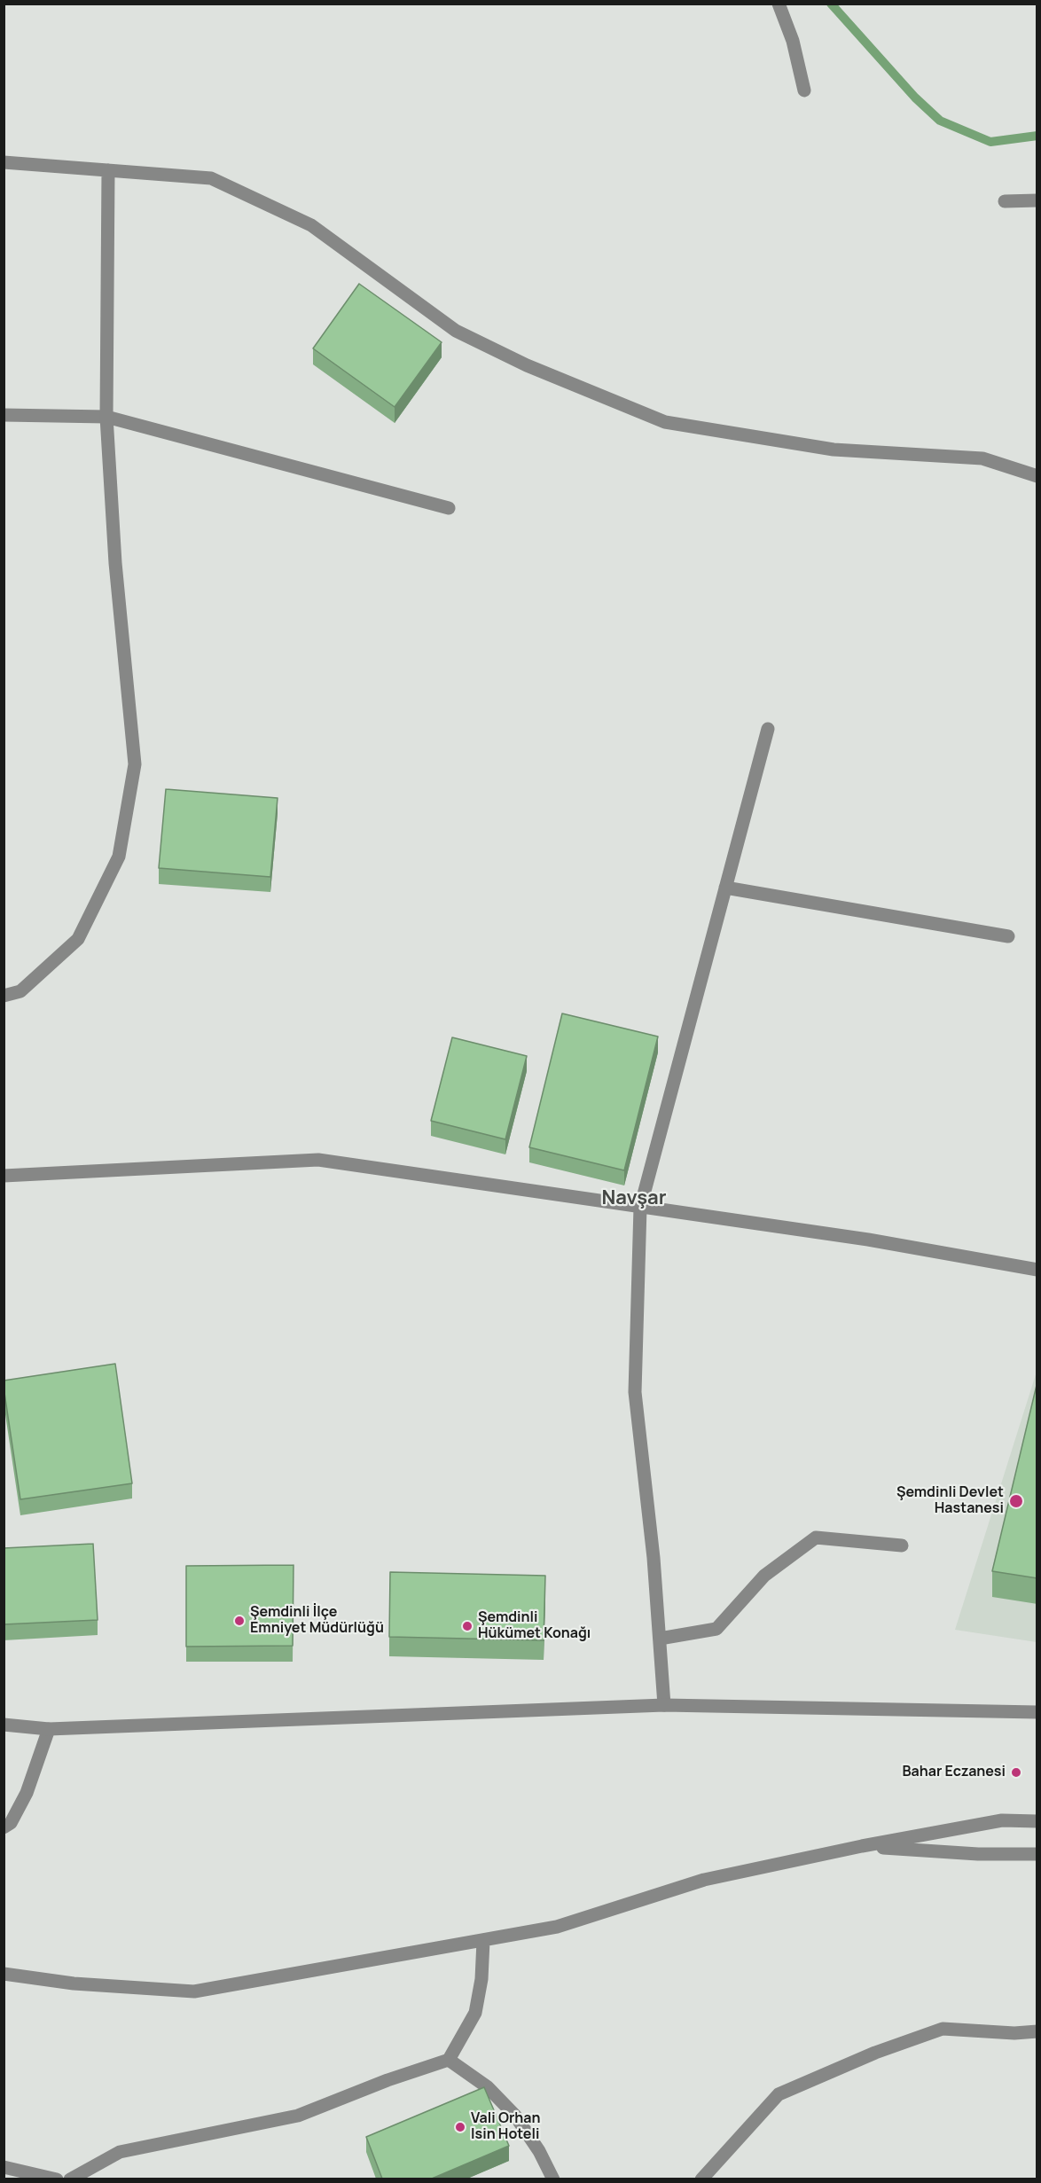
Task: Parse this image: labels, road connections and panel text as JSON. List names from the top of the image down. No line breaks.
{"districts":["Navşar"],"places":["Şemdinli Devlet Hastanesi","Şemdinli İlçe Emniyet Müdürlüğü","Şemdinli Hükümet Konağı","Bahar Eczanesi","Vali Orhan Isin Hoteli"]}
